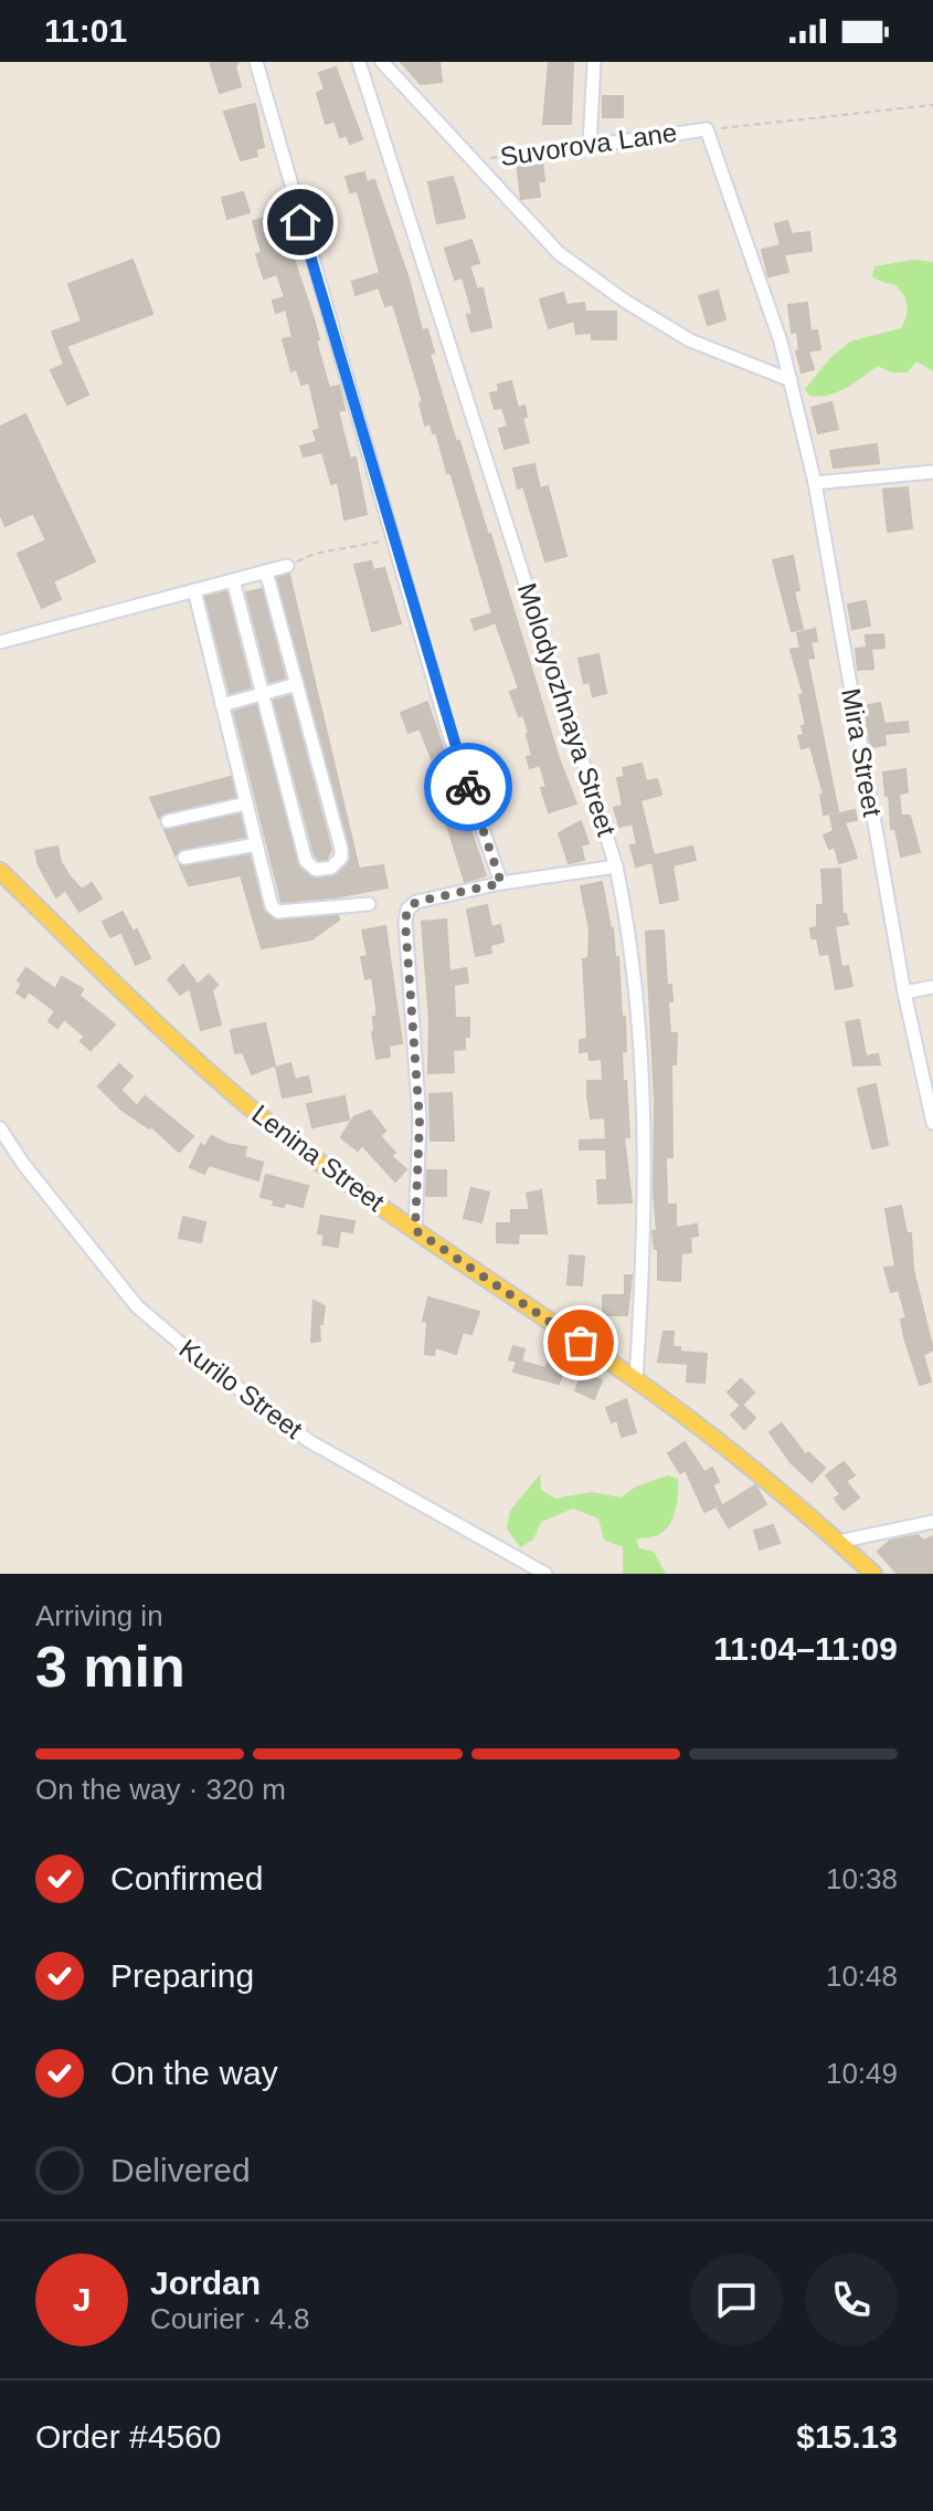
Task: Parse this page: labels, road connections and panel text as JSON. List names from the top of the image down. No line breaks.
{"streets":{"main road":["Lenina Street"],"street":["Suvorova Lane","Molodyozhnaya Street","Mira Street","Kurilo Street"]},"crossings":[["Suvorova Lane","Mira Street"],["Molodyozhnaya Street","Lenina Street"]],"page":{"status":"11:01","heading":["3 min","Arriving in","11:04–11:09"],"panel":["Jordan","Courier · 4.8","Order #4560","$15.13"],"bar":"On the way · 320 m","list":[["Confirmed","10:38"],["Preparing","10:48"],["On the way","10:49"],"Delivered"],"round":"J"}}
